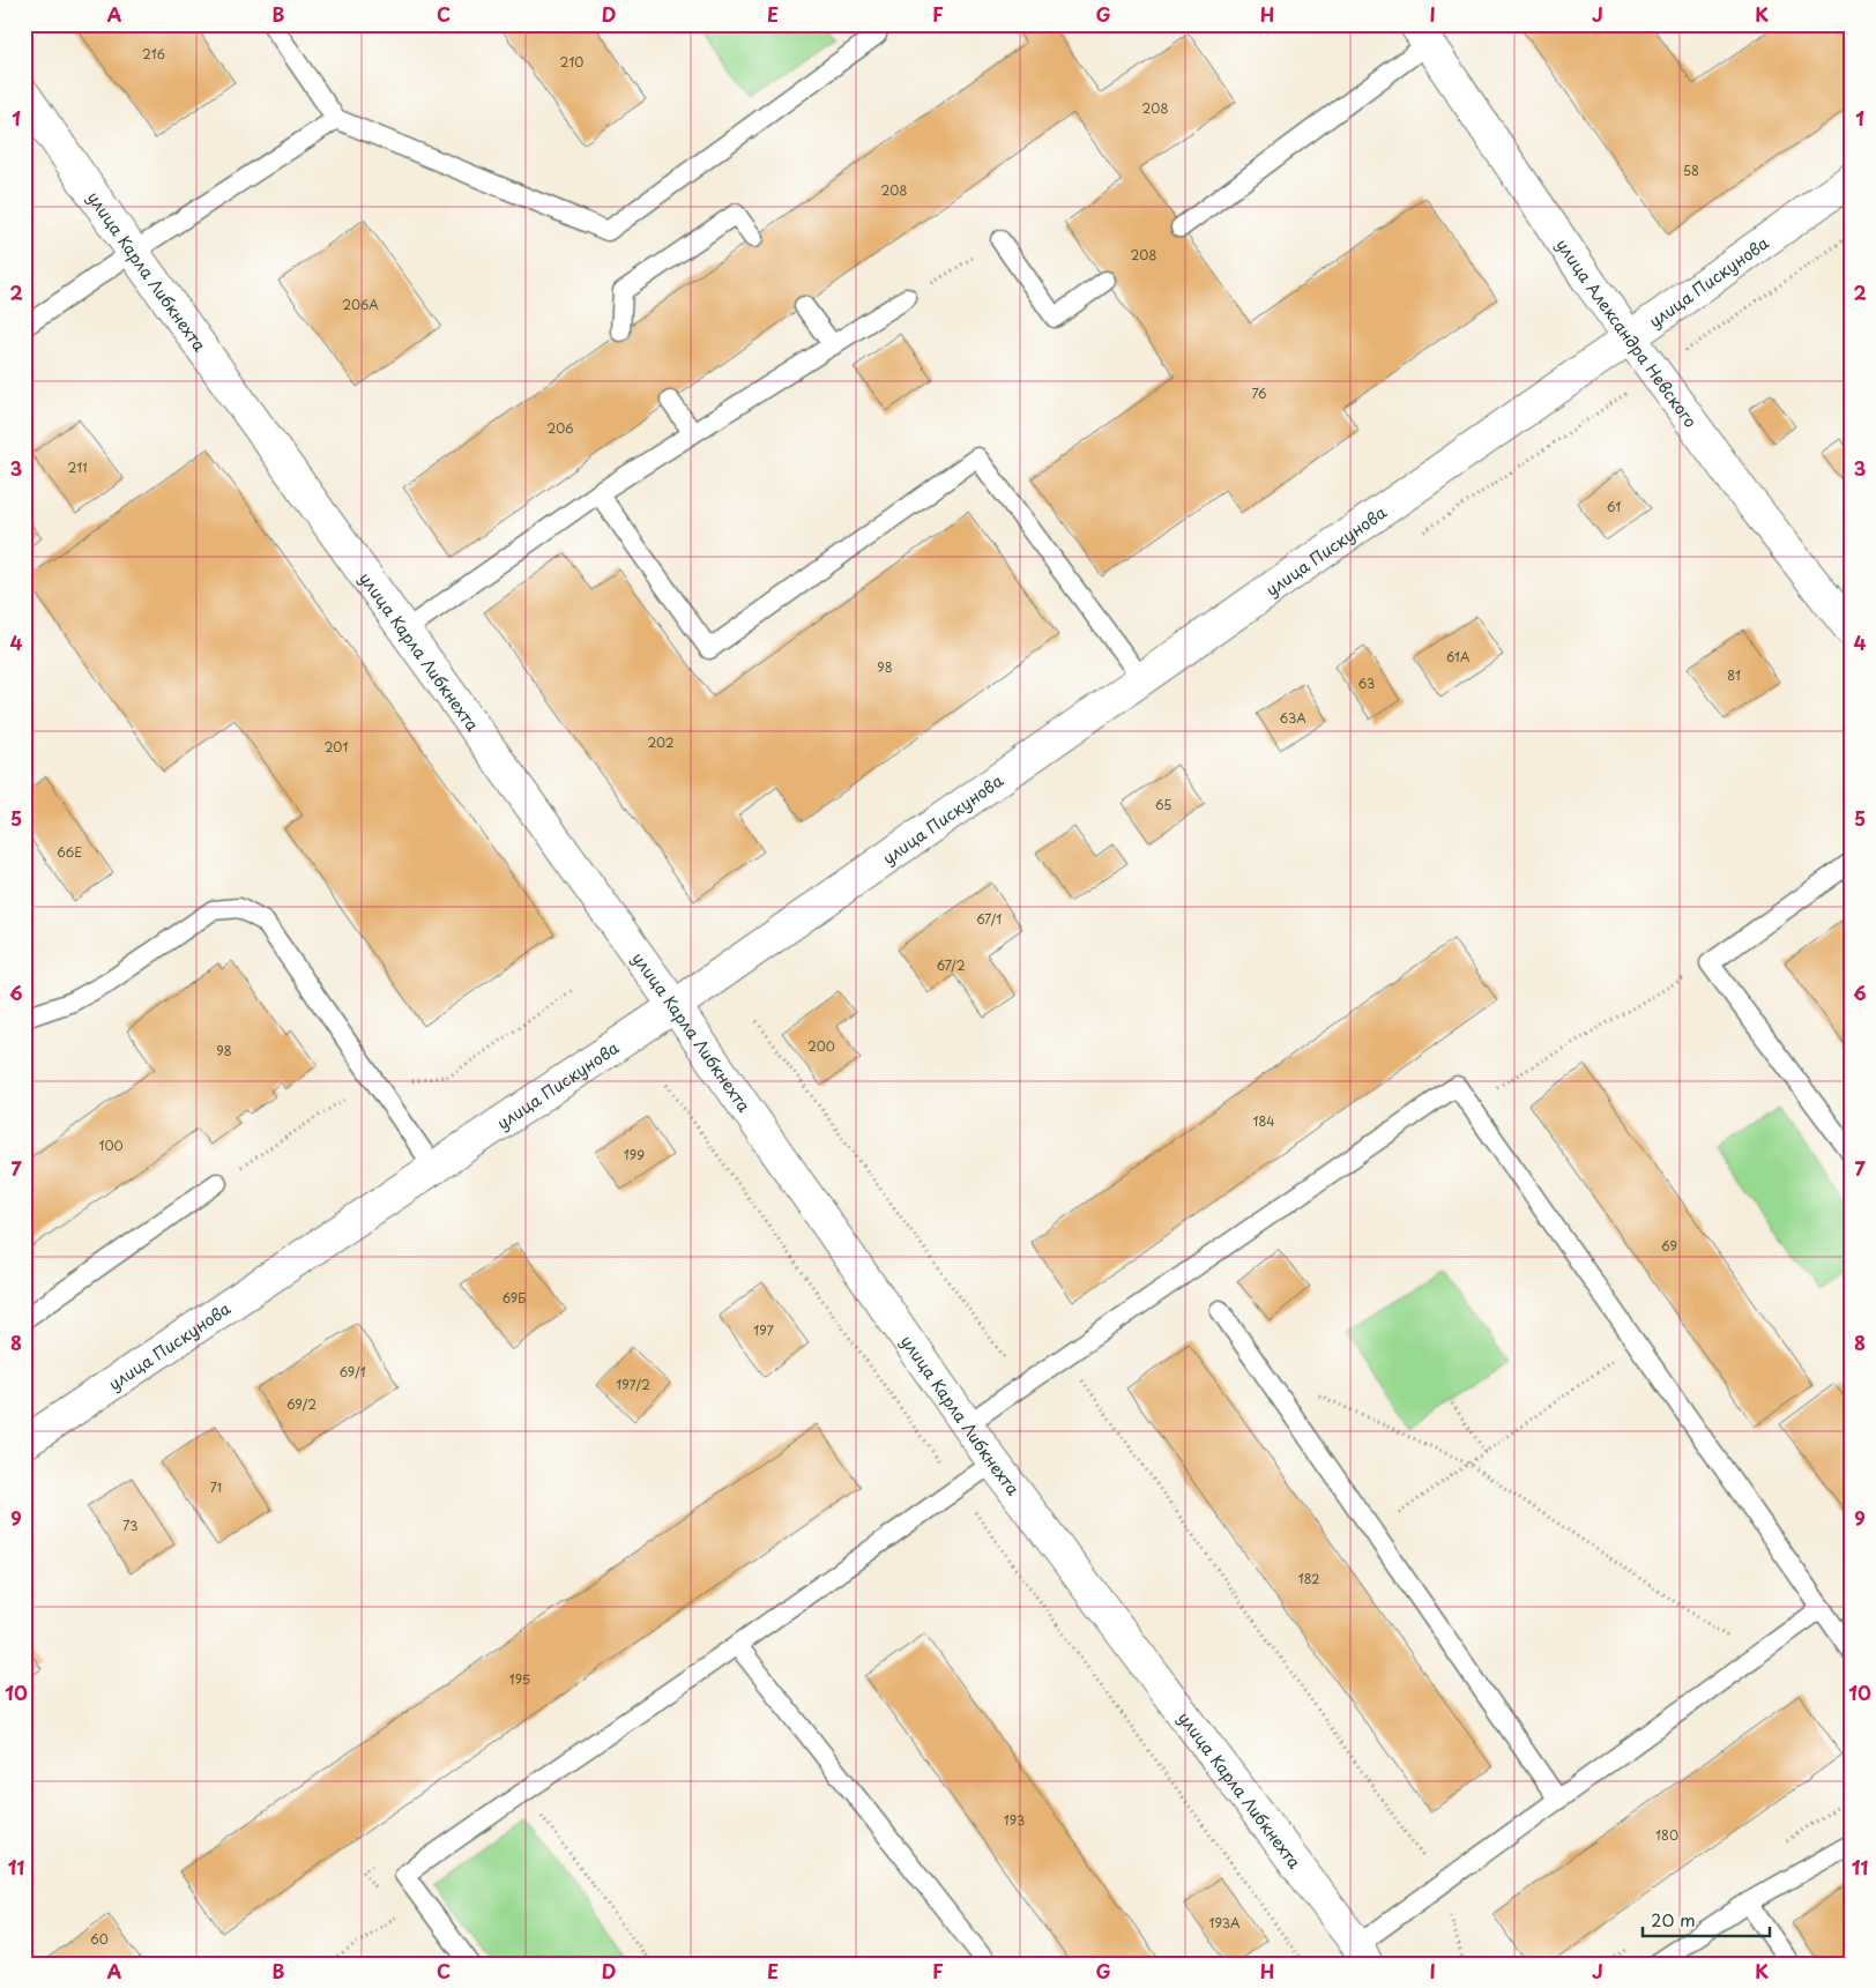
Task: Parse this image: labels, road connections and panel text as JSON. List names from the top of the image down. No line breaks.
{"streets":{"street":["улица Карла Либкнехта","улица Пискунова","улица Александра Невского"]},"crossings":[["улица Карла Либкнехта","улица Пискунова"],["улица Пискунова","улица Александра Невского"]],"house_numbers":["216","210","208","58","208","208","206А","76","206","211","61","61А","98","81","63","63А","202","201","65","66Е","67/1","67/2","200","98","184","100","199","69","69Б","197","69/1","197/2","69/2","71","73","182","195","193","180","193А","60"],"scale_bar":"20 m","grid":{"columns":["A","B","C","D","E","F","G","H","I","J","K"],"rows":["1","2","3","4","5","6","7","8","9","10","11"]}}
